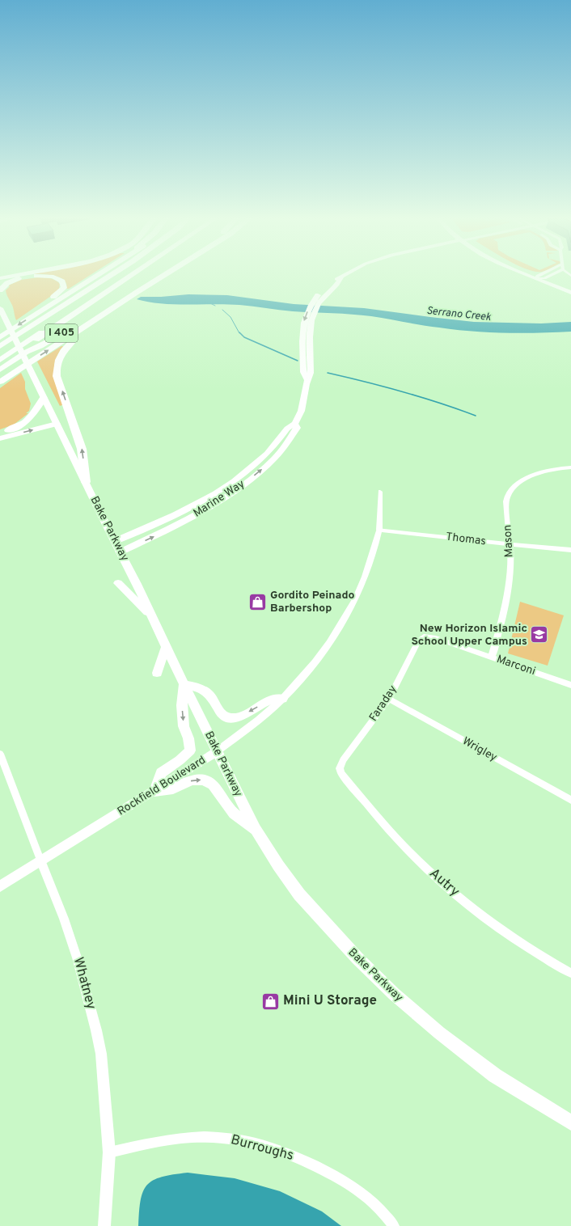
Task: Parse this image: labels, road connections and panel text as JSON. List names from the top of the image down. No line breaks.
{"streets":{"highway":["I 405"],"main road":["Marine Way","Bake Parkway","Rockfield Boulevard"],"street":["Thomas","Mason","Marconi","Faraday","Wrigley","Autry","Whatney","Burroughs"]},"crossings":[["Marine Way","Bake Parkway"],["Bake Parkway","Rockfield Boulevard"],["Thomas","Mason"],["Thomas","Rockfield Boulevard"],["Mason","Marconi"],["Marconi","Faraday"],["Faraday","Wrigley"],["Faraday","Autry"],["Rockfield Boulevard","Whatney"],["Whatney","Burroughs"]],"water":["Serrano Creek"],"places":{"shop":["Gordito Peinado Barbershop","Mini U Storage"],"school or university":["New Horizon Islamic School Upper Campus"]}}
